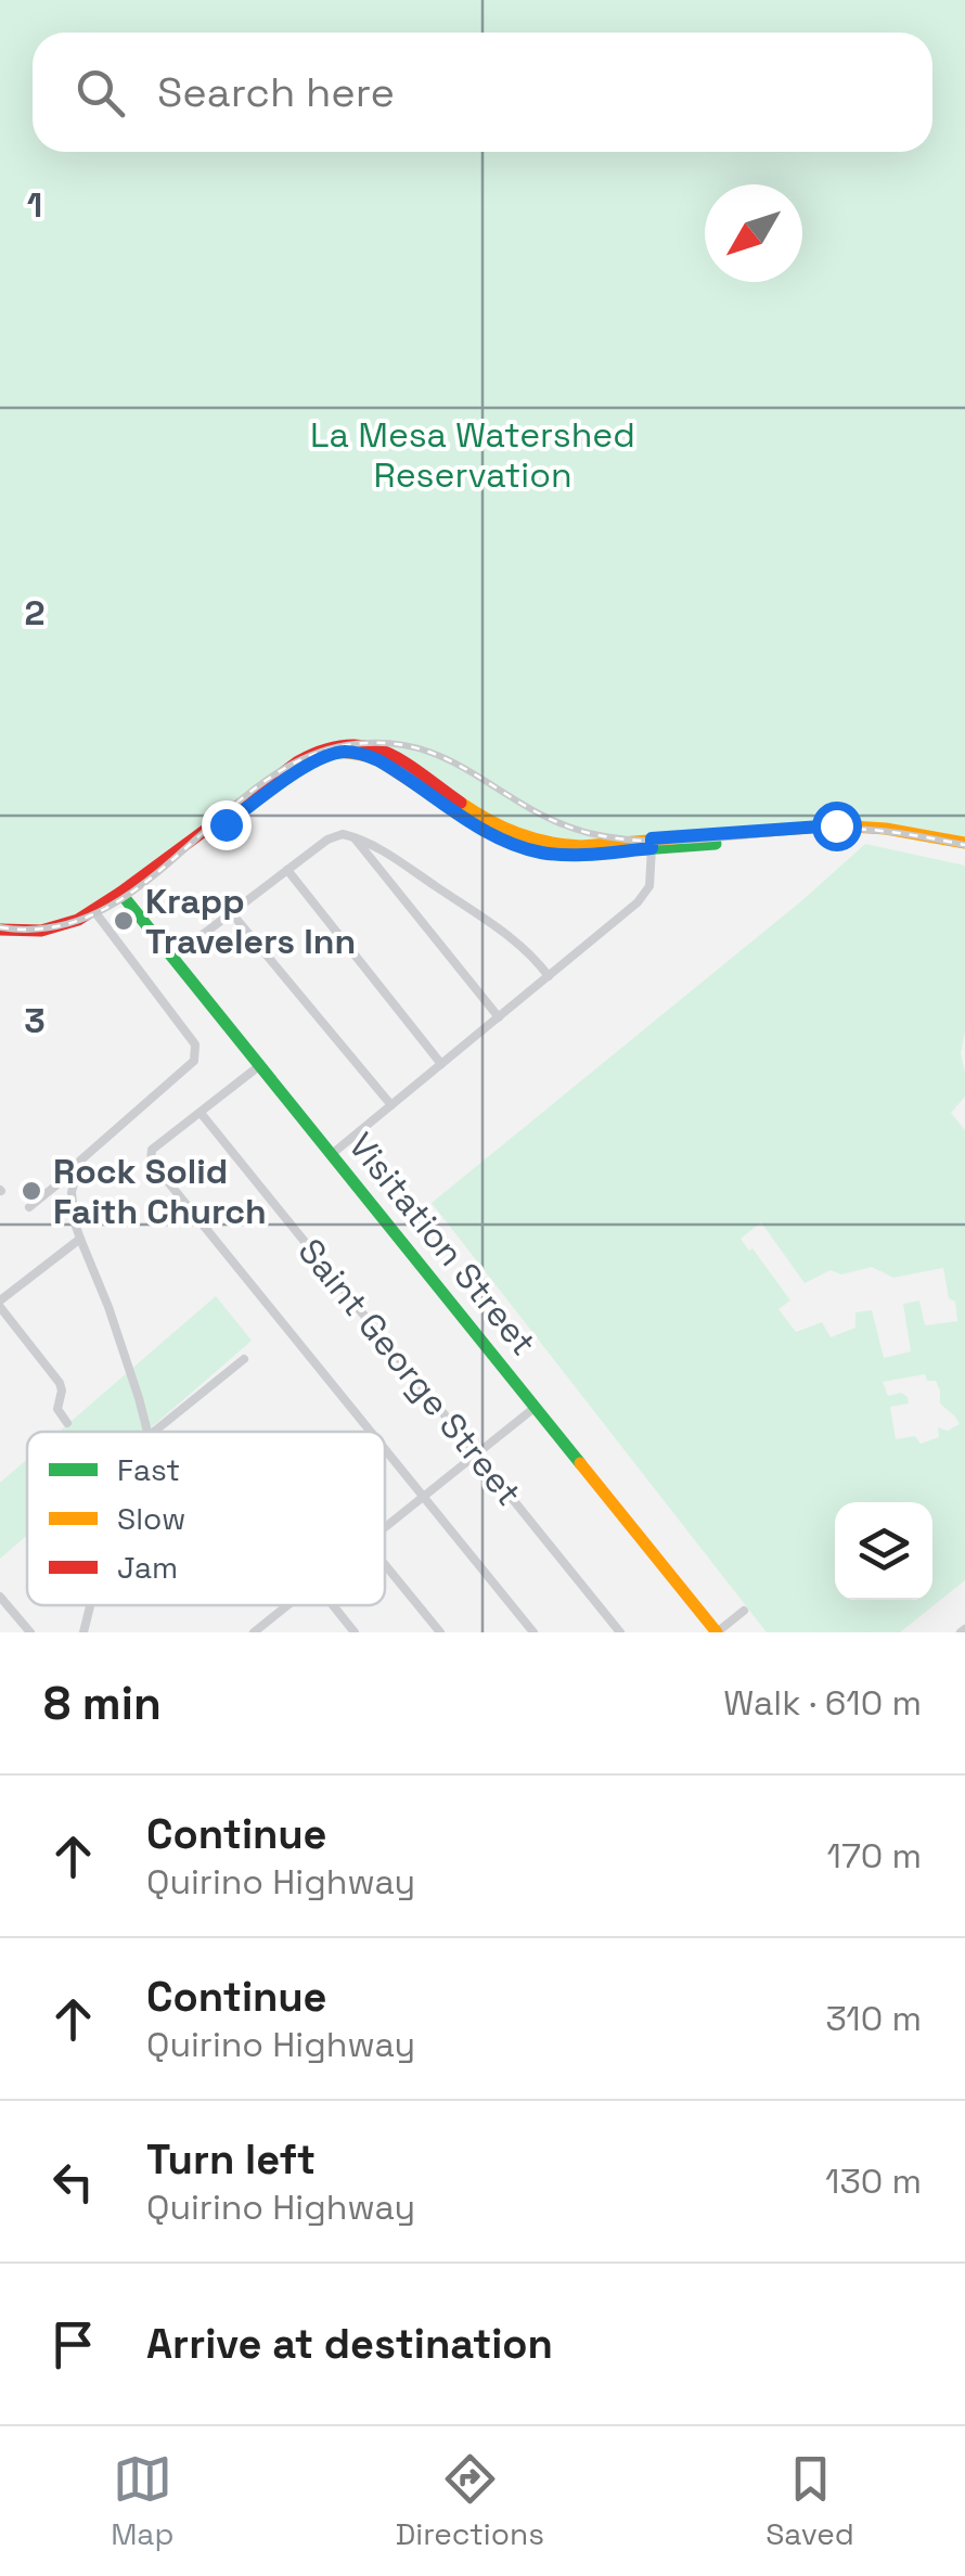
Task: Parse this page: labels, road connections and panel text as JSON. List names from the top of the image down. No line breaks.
{"streets":{"main road":["Visitation Street"],"street":["Saint George Street"]},"parks":["La Mesa Watershed Reservation"],"places":["Krapp Travelers Inn","Rock Solid Faith Church"],"legend":["Fast","Slow","Jam"],"north":"bottom left","page":{"search":"Search here","heading":["8 min","Walk · 610 m"],"list":[["Continue","Quirino Highway","170 m"],["Continue","Quirino Highway","310 m"],["Turn left","Quirino Highway","130 m"],"Arrive at destination"],"nav":["Map","Directions","Saved"]},"grid":{"rows":["1","2","3"]}}
